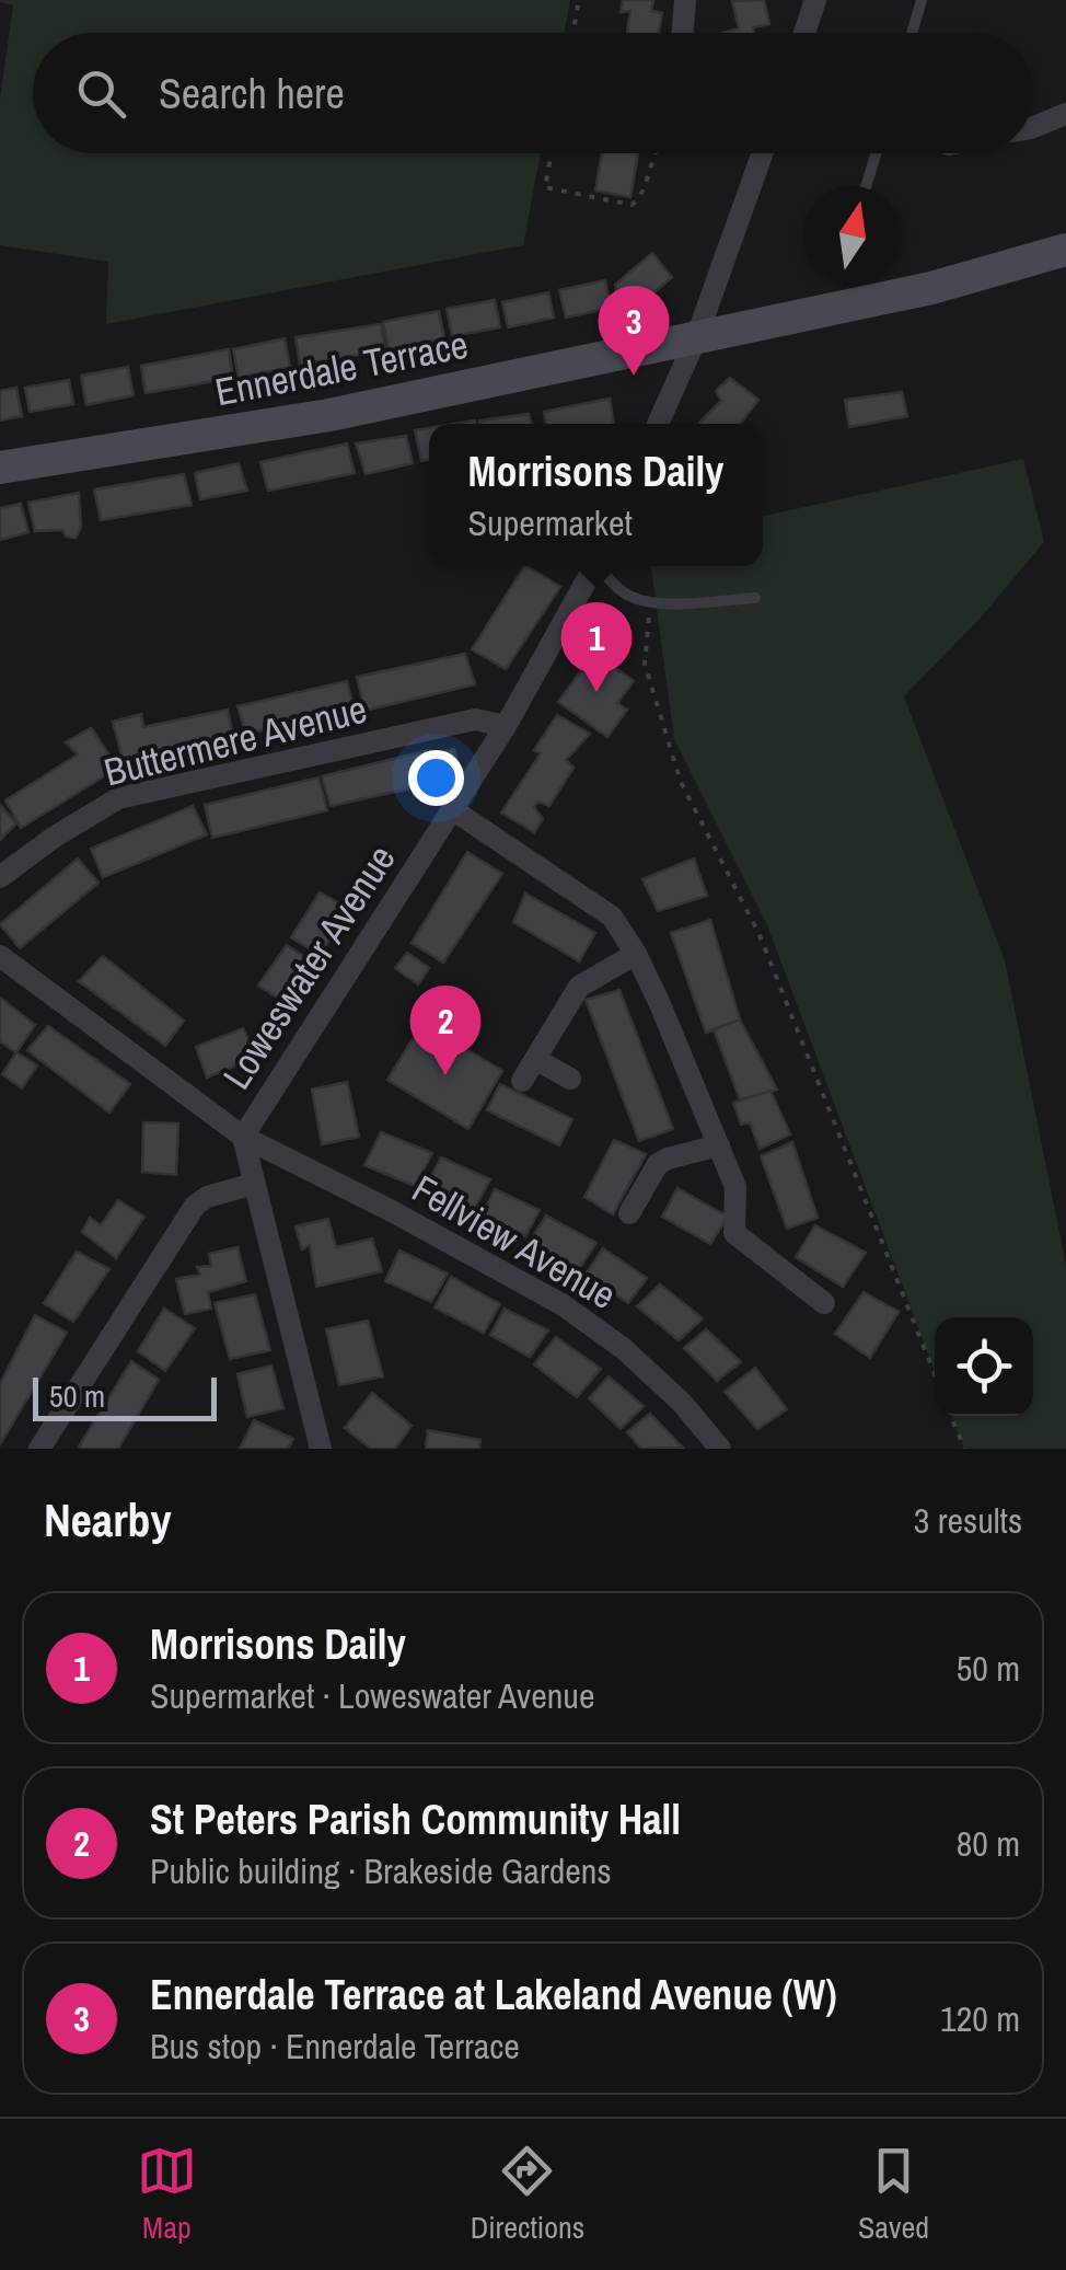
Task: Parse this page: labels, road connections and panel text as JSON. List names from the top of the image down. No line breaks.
{"streets":{"street":["Ennerdale Terrace","Buttermere Avenue","Loweswater Avenue","Fellview Avenue"]},"crossings":[["Buttermere Avenue","Loweswater Avenue"],["Loweswater Avenue","Fellview Avenue"]],"scale_bar":"50 m","north":"top","page":{"search":"Search here","pins":["3","1","2"],"popup":["Morrisons Daily","Supermarket"],"scale":"50 m","heading":["Nearby","3 results"],"list":[{"mark":"1","name":"Morrisons Daily","note":"Supermarket · Loweswater Avenue","value":"50 m"},{"mark":"2","name":"St Peters Parish Community Hall","note":"Public building · Brakeside Gardens","value":"80 m"},{"mark":"3","name":"Ennerdale Terrace at Lakeland Avenue (W)","note":"Bus stop · Ennerdale Terrace","value":"120 m"}],"nav":["Map","Directions","Saved"]}}
